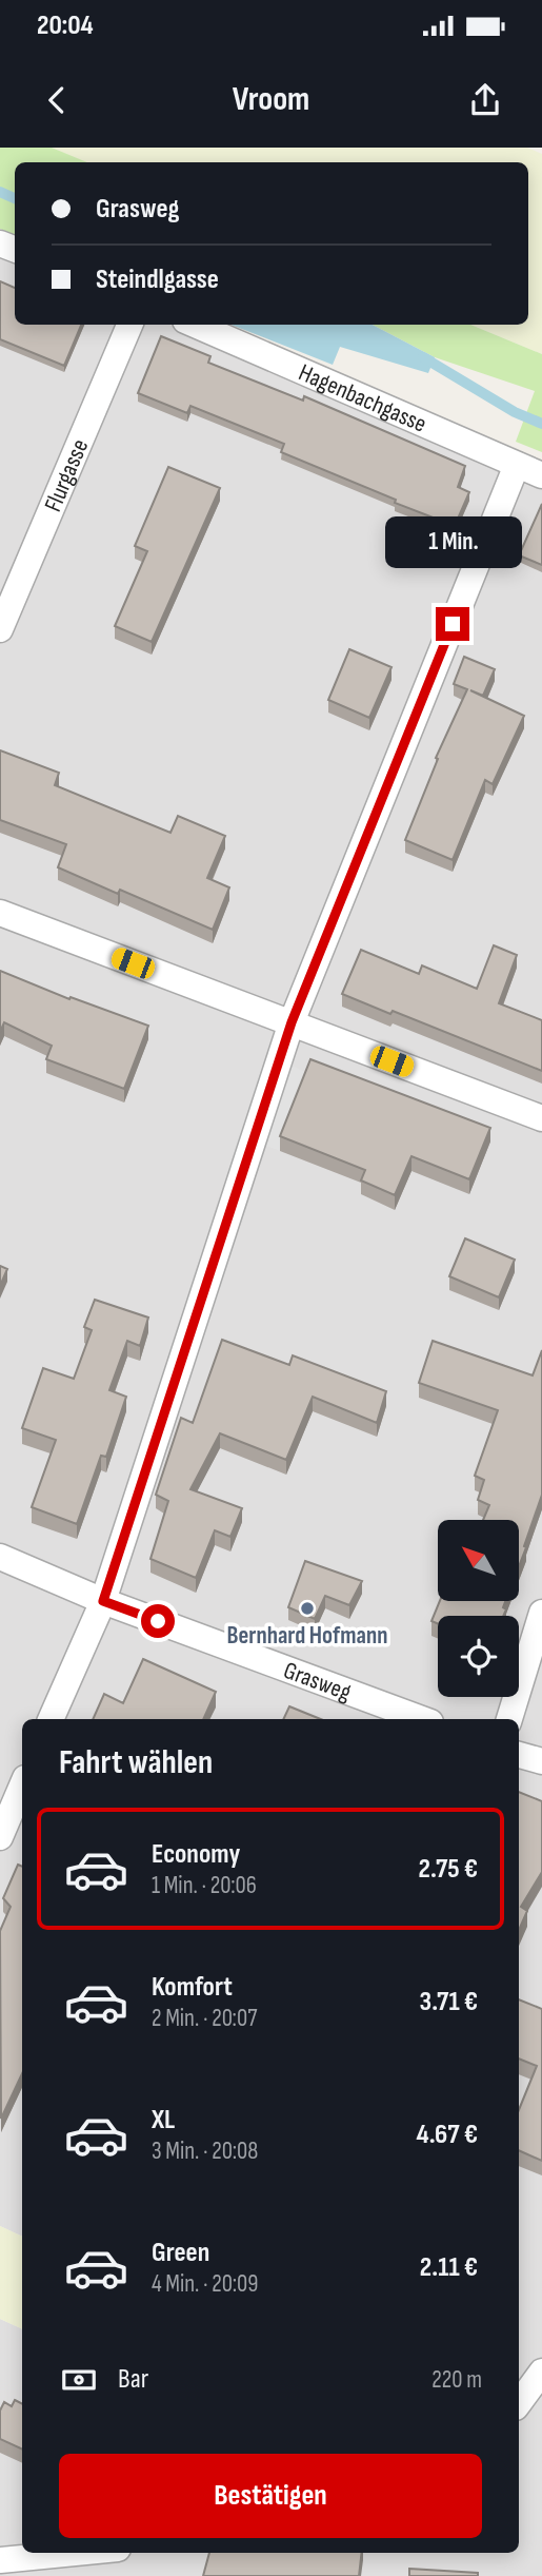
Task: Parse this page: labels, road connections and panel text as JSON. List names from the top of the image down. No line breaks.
{"streets":{"street":["Hagenbachgasse","Flurgasse","Grasweg"]},"places":["Bernhard Hofmann"],"north":"top left","page":{"status":"20:04","header":"Vroom","banner":["Grasweg","Steindlgasse"],"bubble":"1 Min.","heading":"Fahrt wählen","list":[{"name":"Economy","note":"1 Min. · 20:06","value":"2.75 €"},{"name":"Komfort","note":"2 Min. · 20:07","value":"3.71 €"},{"name":"XL","note":"3 Min. · 20:08","value":"4.67 €"},{"name":"Green","note":"4 Min. · 20:09","value":"2.11 €"}],"pay":["Bar","220 m"],"buttons":"Bestätigen"}}
